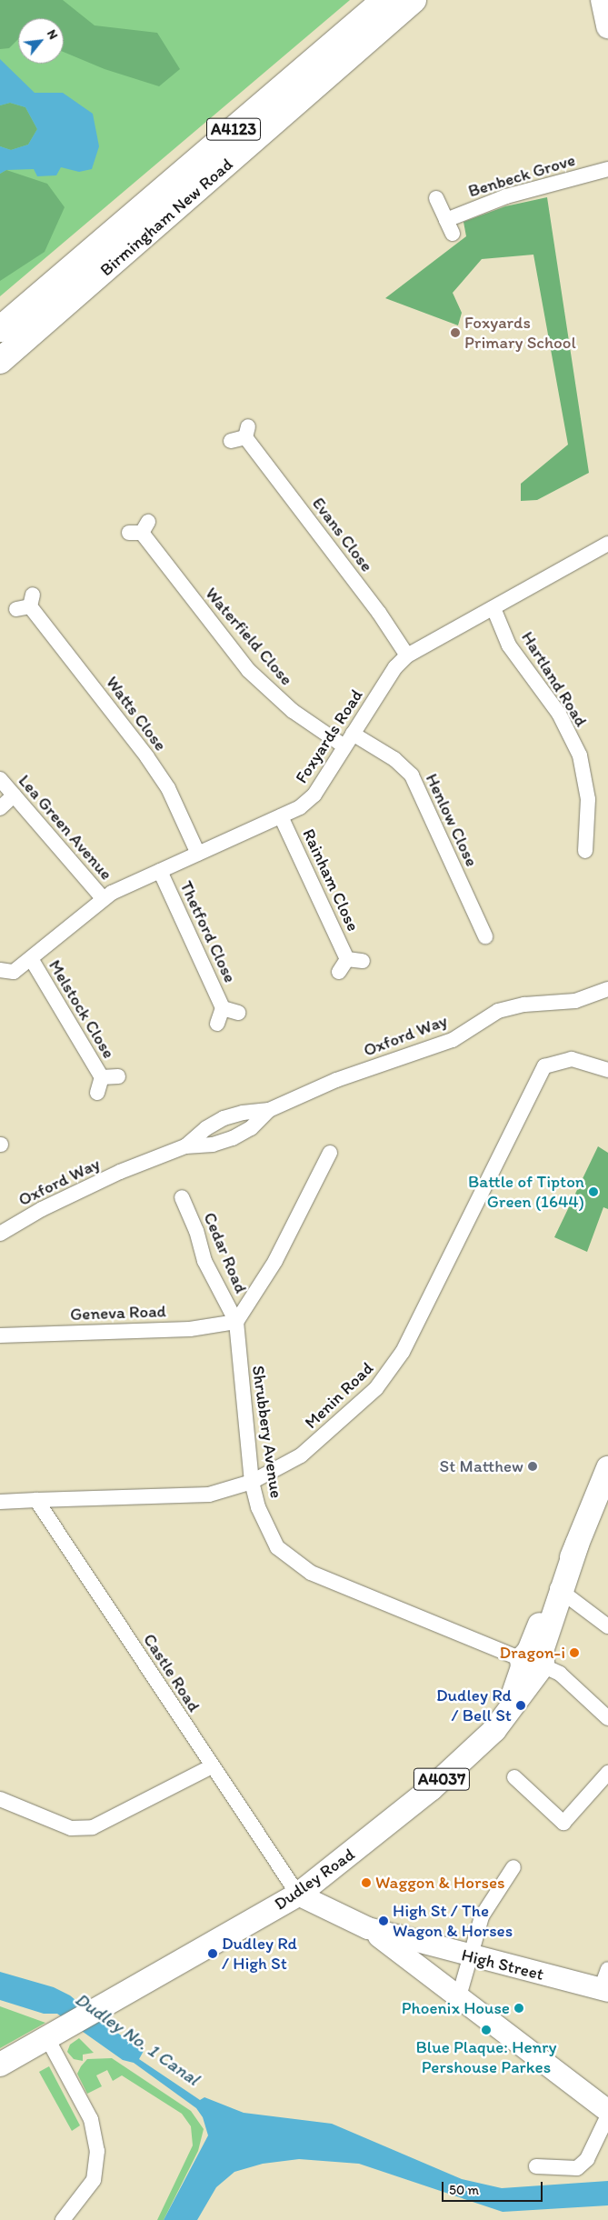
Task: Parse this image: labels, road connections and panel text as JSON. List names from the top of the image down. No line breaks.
{"streets":{"highway":["A4123","Birmingham New Road"],"main road":["A4037","Dudley Road","High Street"],"street":["Benbeck Grove","Evans Close","Waterfield Close","Hartland Road","Watts Close","Foxyards Road","Henlow Close","Lea Green Avenue","Rainham Close","Thetford Close","Melstock Close","Oxford Way","Cedar Road","Geneva Road","Menin Road","Shrubbery Avenue","Castle Road"]},"crossings":[["Evans Close","Foxyards Road"],["Waterfield Close","Foxyards Road"],["Hartland Road","Foxyards Road"],["Watts Close","Foxyards Road"],["Foxyards Road","Henlow Close"],["Foxyards Road","Lea Green Avenue"],["Foxyards Road","Rainham Close"],["Foxyards Road","Thetford Close"],["Foxyards Road","Melstock Close"],["Cedar Road","Geneva Road"],["Cedar Road","Shrubbery Avenue"],["Geneva Road","Shrubbery Avenue"],["Menin Road","Shrubbery Avenue"],["Menin Road","Castle Road"],["Shrubbery Avenue","Dudley Road"],["Castle Road","Dudley Road"],["Castle Road","High Street"],["A4037","Dudley Road"],["Dudley Road","High Street"]],"water":["Dudley No. 1 Canal"],"places":["Foxyards Primary School","Battle of Tipton Green (1644)","St Matthew","Dragon-i","Dudley Rd / Bell St","Waggon & Horses","High St / The Wagon & Horses","Dudley Rd / High St","Phoenix House","Blue Plaque: Henry Pershouse Parkes"],"scale_bar":"50 m","north":"top right"}
